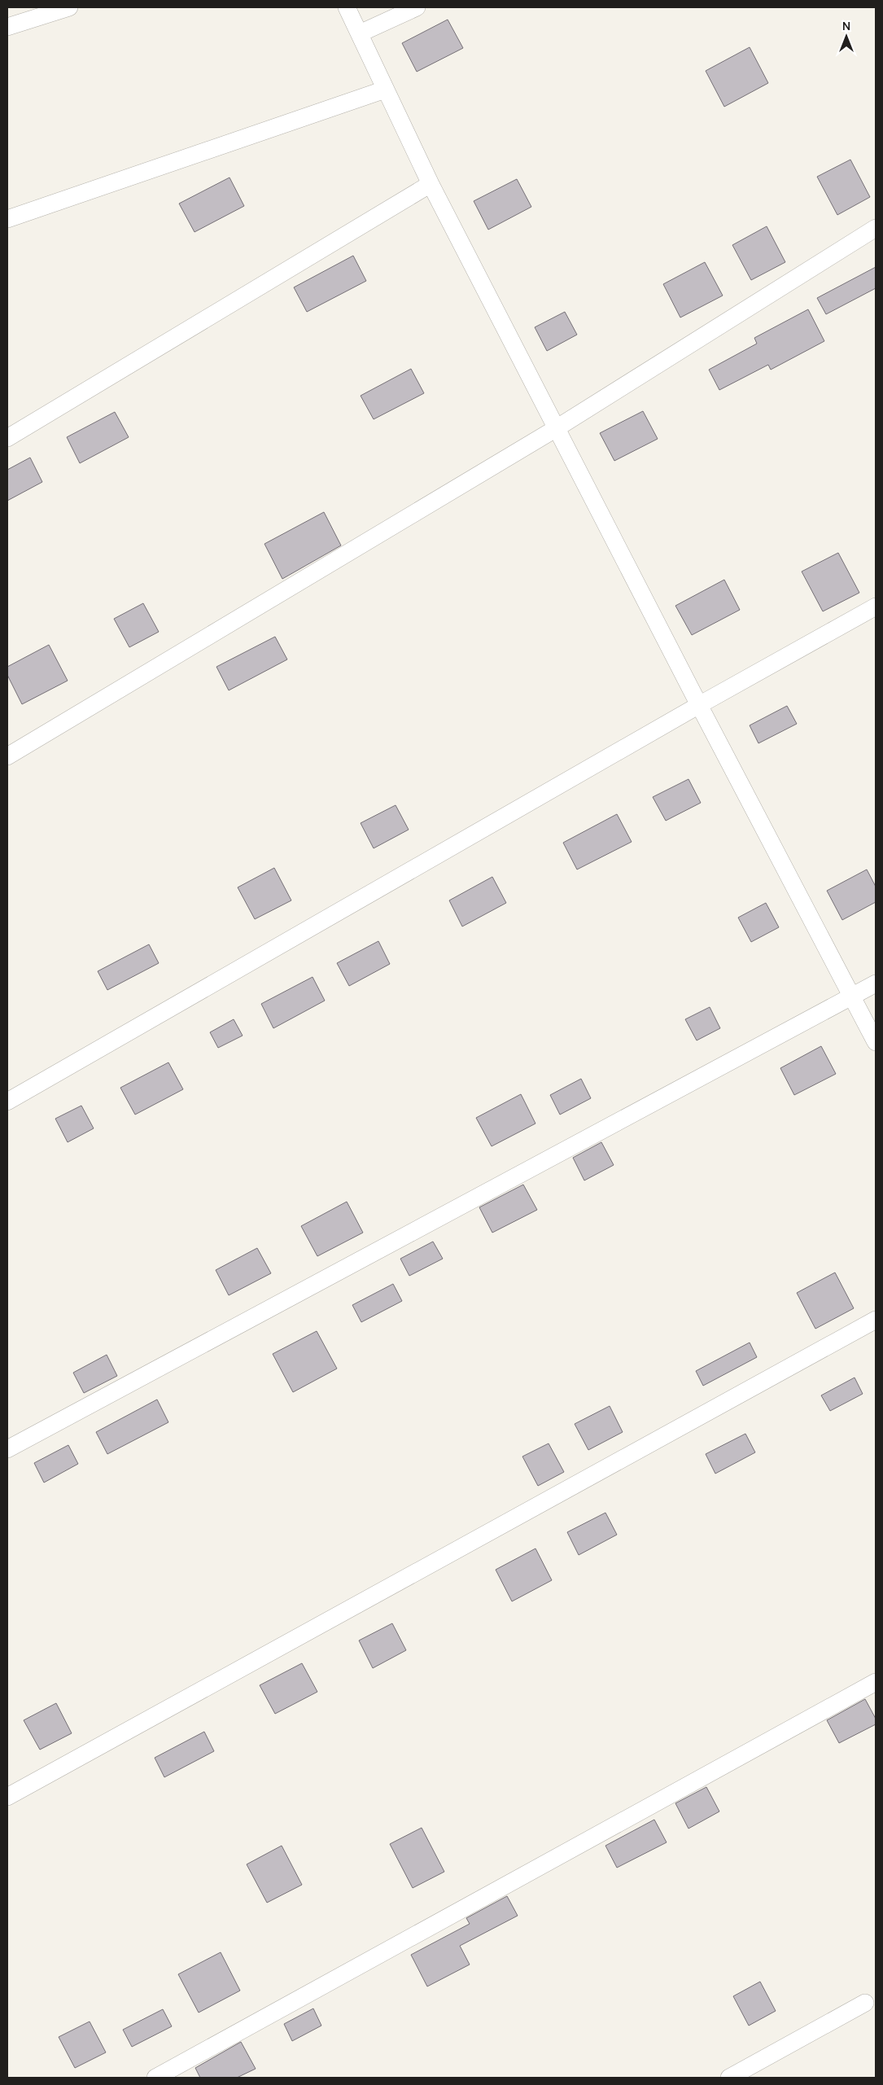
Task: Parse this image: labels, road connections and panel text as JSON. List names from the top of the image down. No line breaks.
{"north":"top"}
